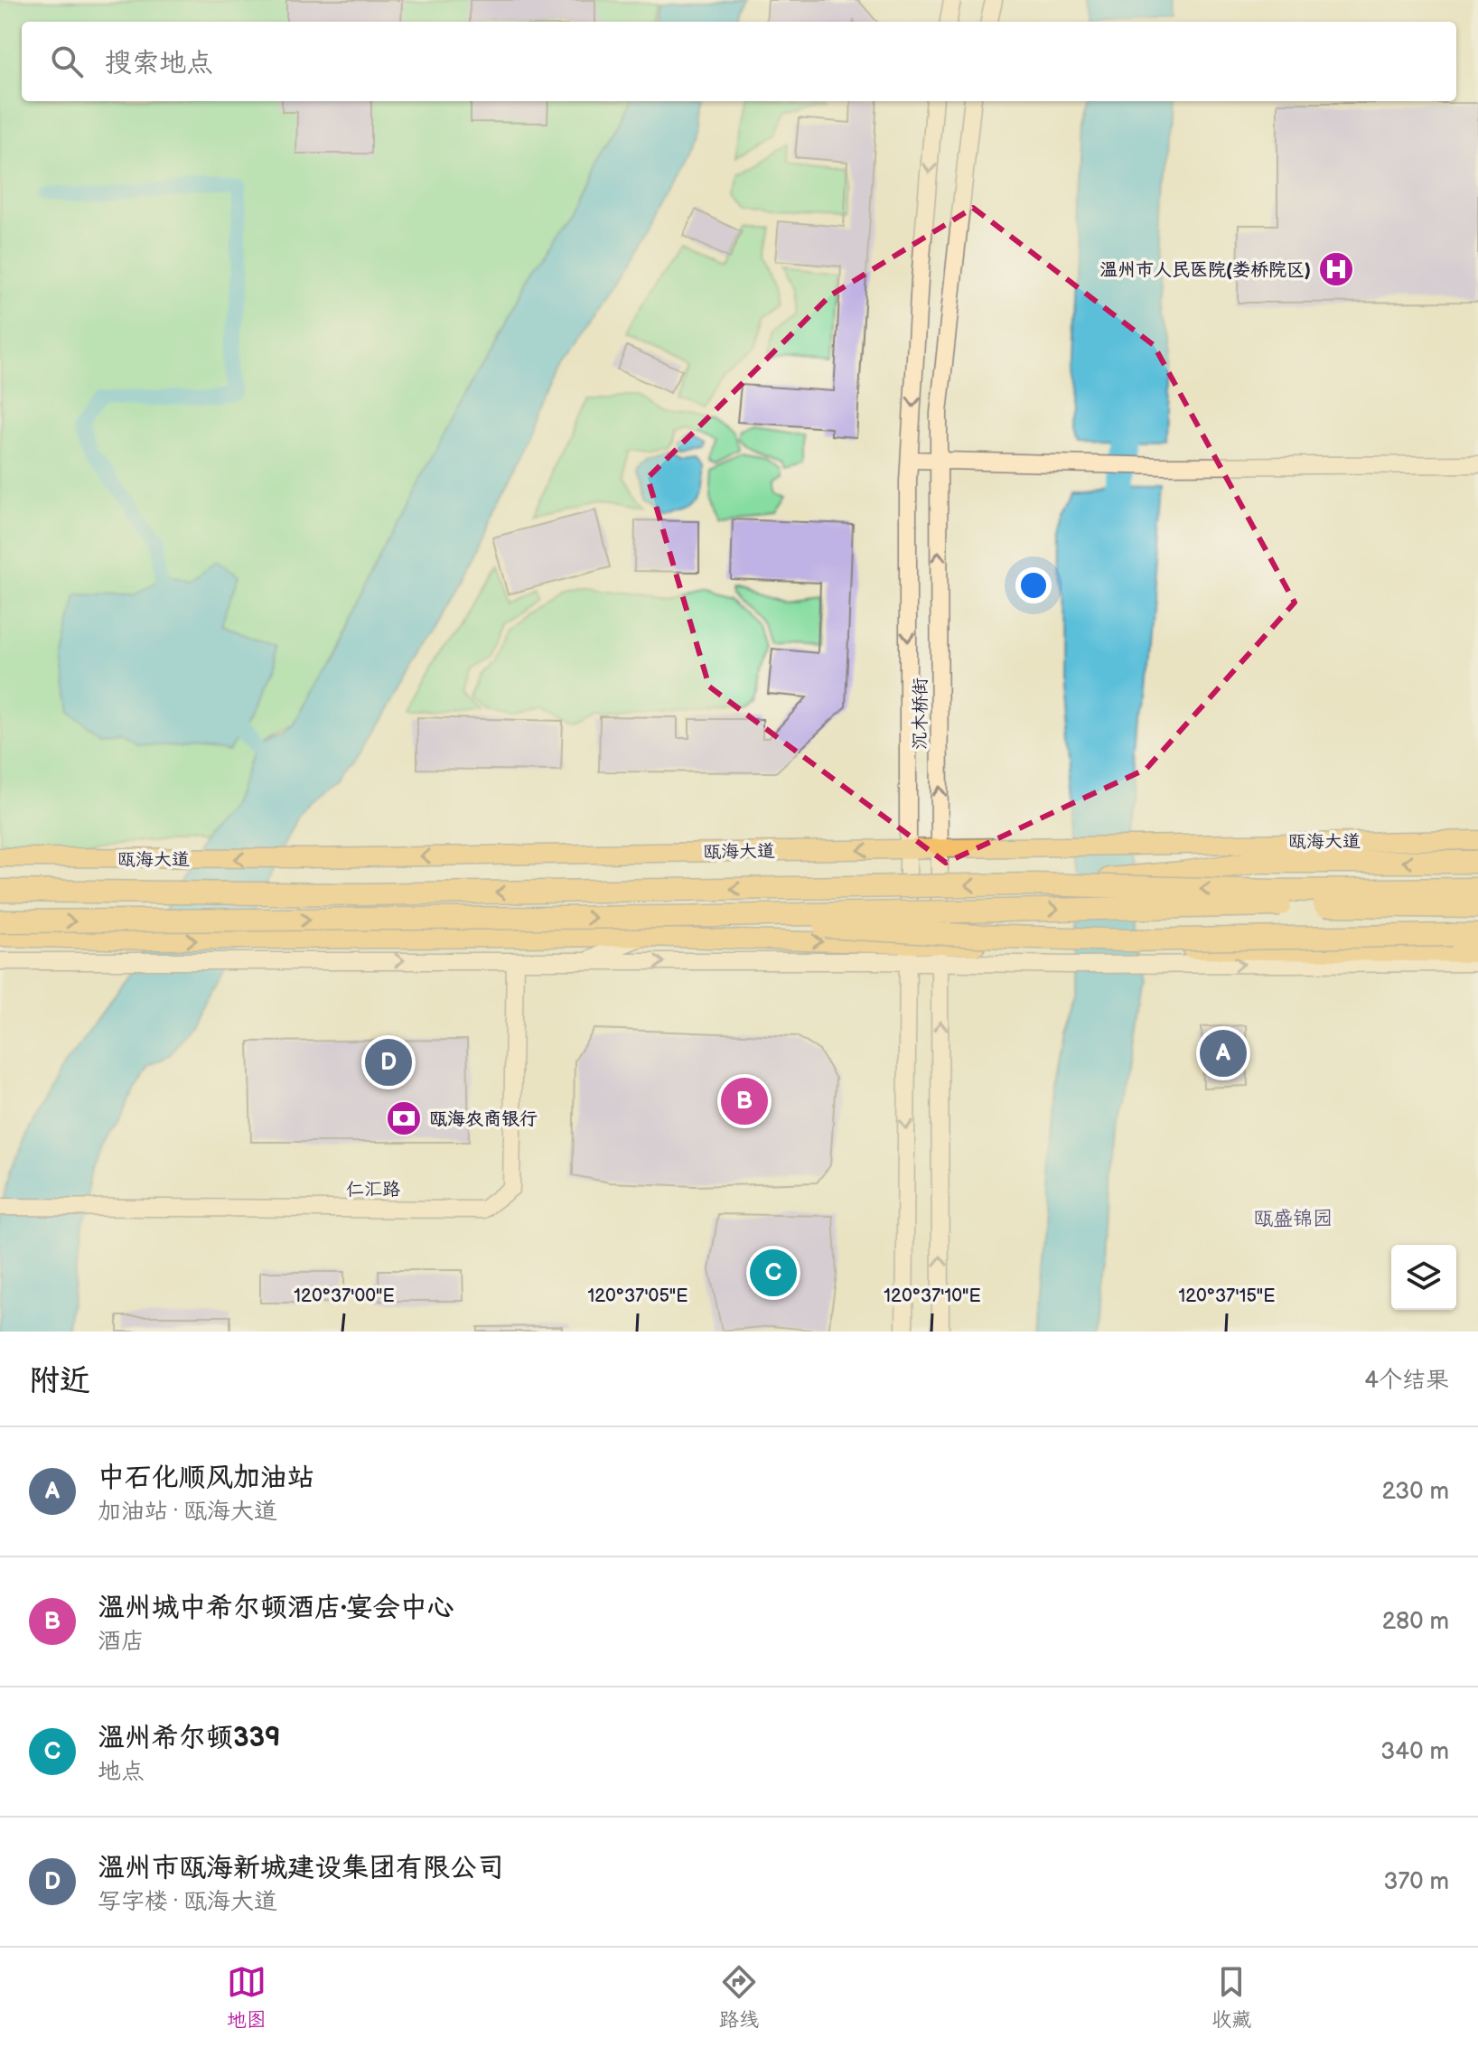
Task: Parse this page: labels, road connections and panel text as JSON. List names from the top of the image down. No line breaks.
{"streets":{"highway":["瓯海大道"],"street":["沉木桥街","仁汇路"]},"crossings":[["沉木桥街","瓯海大道"]],"districts":["瓯盛锦园"],"places":{"hospital":["温州市人民医院(娄桥院区)"],"bank":["瓯海农商银行"]},"page":{"search":"搜索地点","pins":["A","D","B","C"],"heading":["附近","4个结果"],"list":[{"mark":"A","name":"中石化顺风加油站","note":"加油站 · 瓯海大道","value":"230 m"},{"mark":"B","name":"温州城中希尔顿酒店·宴会中心","note":"酒店","value":"280 m"},{"mark":"C","name":"温州希尔顿339","note":"地点","value":"340 m"},{"mark":"D","name":"温州市瓯海新城建设集团有限公司","note":"写字楼 · 瓯海大道","value":"370 m"}],"nav":["地图","路线","收藏"]},"coordinates":["120°37'00\"E","120°37'05\"E","120°37'10\"E","120°37'15\"E"]}
